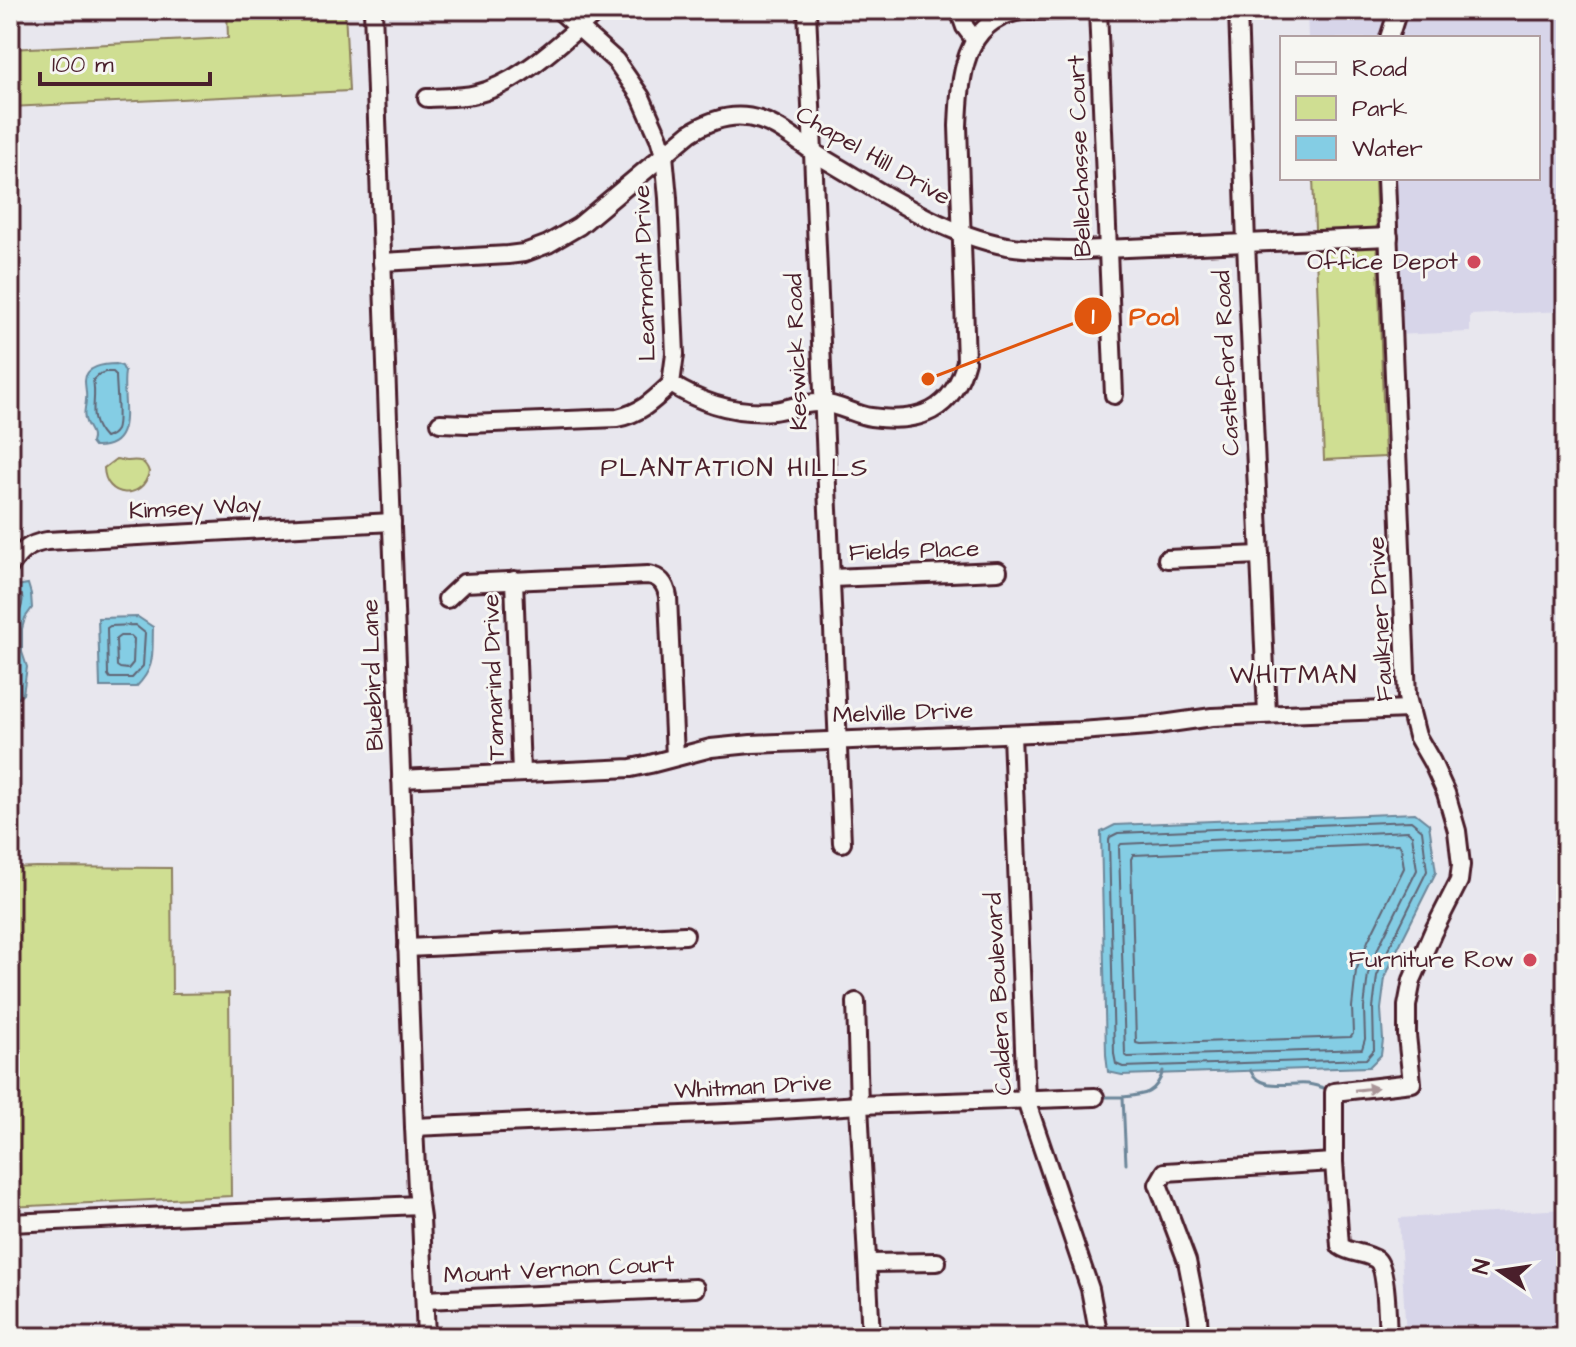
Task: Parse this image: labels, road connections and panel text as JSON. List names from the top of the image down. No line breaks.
{"streets":{"street":["Chapel Hill Drive","Bellechasse Court","Learmont Drive","Keswick Road","Castleford Road","Kimsey Way","Fields Place","Faulkner Drive","Bluebird Lane","Tamarind Drive","Melville Drive","Caldera Boulevard","Whitman Drive","Mount Vernon Court"]},"crossings":[["Chapel Hill Drive","Bellechasse Court"],["Chapel Hill Drive","Learmont Drive"],["Chapel Hill Drive","Keswick Road"],["Chapel Hill Drive","Castleford Road"],["Chapel Hill Drive","Faulkner Drive"],["Chapel Hill Drive","Bluebird Lane"],["Learmont Drive","Keswick Road"],["Keswick Road","Fields Place"],["Keswick Road","Melville Drive"],["Castleford Road","Melville Drive"],["Kimsey Way","Bluebird Lane"],["Faulkner Drive","Melville Drive"],["Bluebird Lane","Melville Drive"],["Bluebird Lane","Whitman Drive"],["Bluebird Lane","Mount Vernon Court"],["Tamarind Drive","Melville Drive"],["Melville Drive","Caldera Boulevard"],["Caldera Boulevard","Whitman Drive"]],"one_way":["Faulkner Drive"],"districts":["PLANTATION HILLS","WHITMAN"],"places":["Office Depot","Pool","Furniture Row"],"legend":["Road","Park","Water"],"scale_bar":"100 m","north":"left"}
